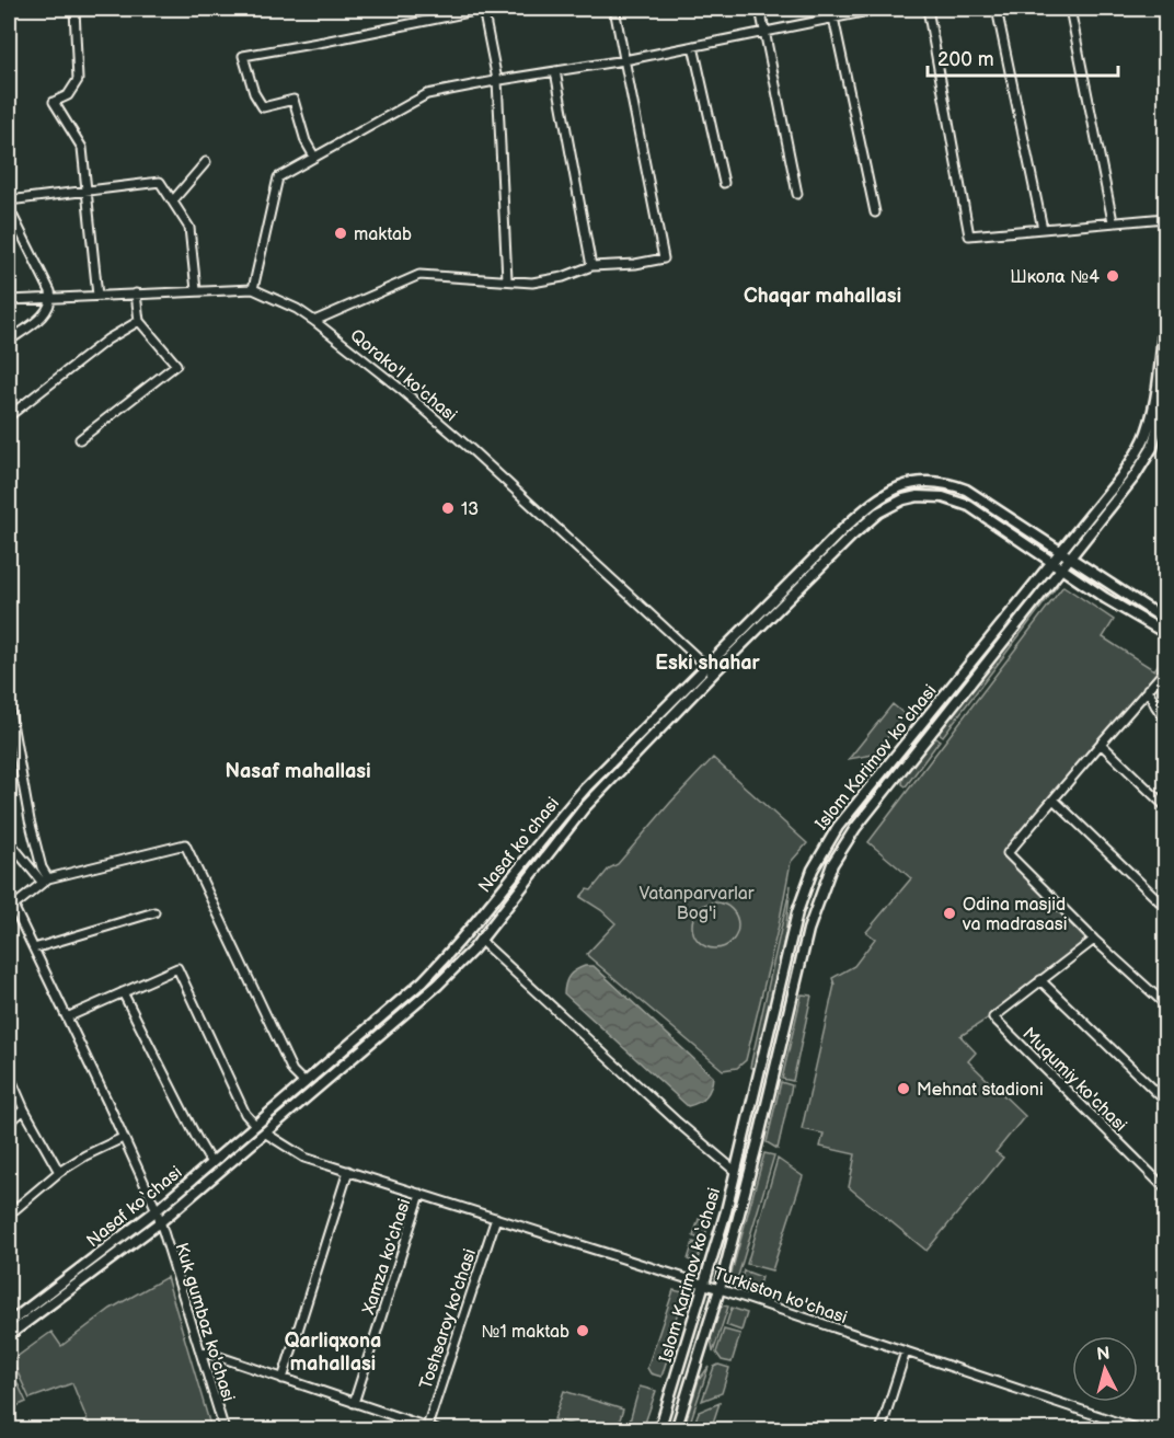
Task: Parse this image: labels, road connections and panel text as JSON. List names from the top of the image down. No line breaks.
{"streets":{"main road":["Islom Karimov ko‘chasi","Nasaf ko‘chasi"],"street":["Qorako'l ko'chasi","Muqumiy ko'chasi","Xamza ko'chasi","Turkiston ko'chasi","Toshsaroy ko'chasi","Kuk gumbaz ko'chasi"]},"crossings":[["Qorako'l ko'chasi","Nasaf ko‘chasi"],["Islom Karimov ko‘chasi","Nasaf ko‘chasi"],["Islom Karimov ko‘chasi","Turkiston ko'chasi"],["Nasaf ko‘chasi","Turkiston ko'chasi"],["Nasaf ko‘chasi","Kuk gumbaz ko'chasi"],["Xamza ko'chasi","Turkiston ko'chasi"],["Turkiston ko'chasi","Toshsaroy ko'chasi"]],"districts":["Chaqar mahallasi","Eski shahar","Nasaf mahallasi","Qarliqxona mahallasi"],"parks":["Vatanparvarlar Bog'i"],"places":["maktab","Школа №4","13","Odina masjid va madrasasi","Mehnat stadioni","№1 maktab"],"scale_bar":"200 m","north":"top"}
